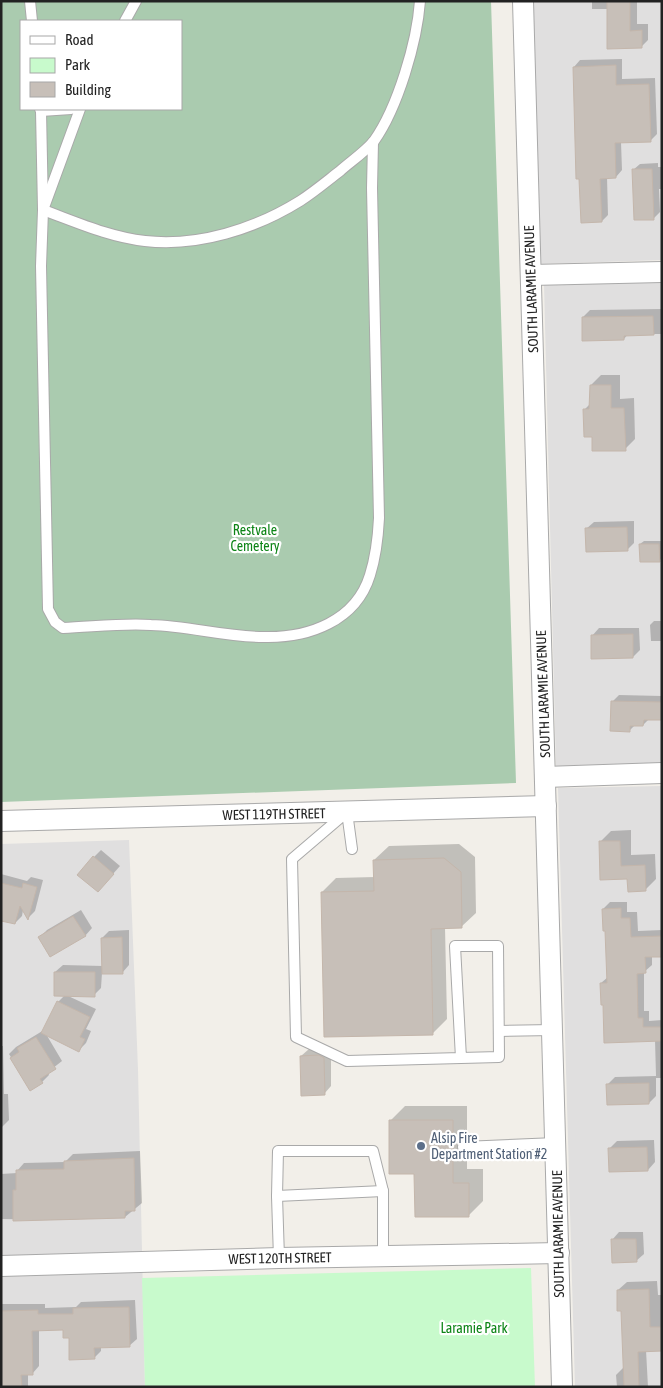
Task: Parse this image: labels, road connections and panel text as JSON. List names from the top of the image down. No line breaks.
{"streets":{"street":["SOUTH LARAMIE AVENUE","WEST 119TH STREET","WEST 120TH STREET"]},"crossings":[["SOUTH LARAMIE AVENUE","WEST 119TH STREET"],["SOUTH LARAMIE AVENUE","WEST 120TH STREET"]],"parks":["Restvale Cemetery","Laramie Park"],"places":["Alsip Fire Department Station #2"],"legend":["Road","Park","Building"]}
